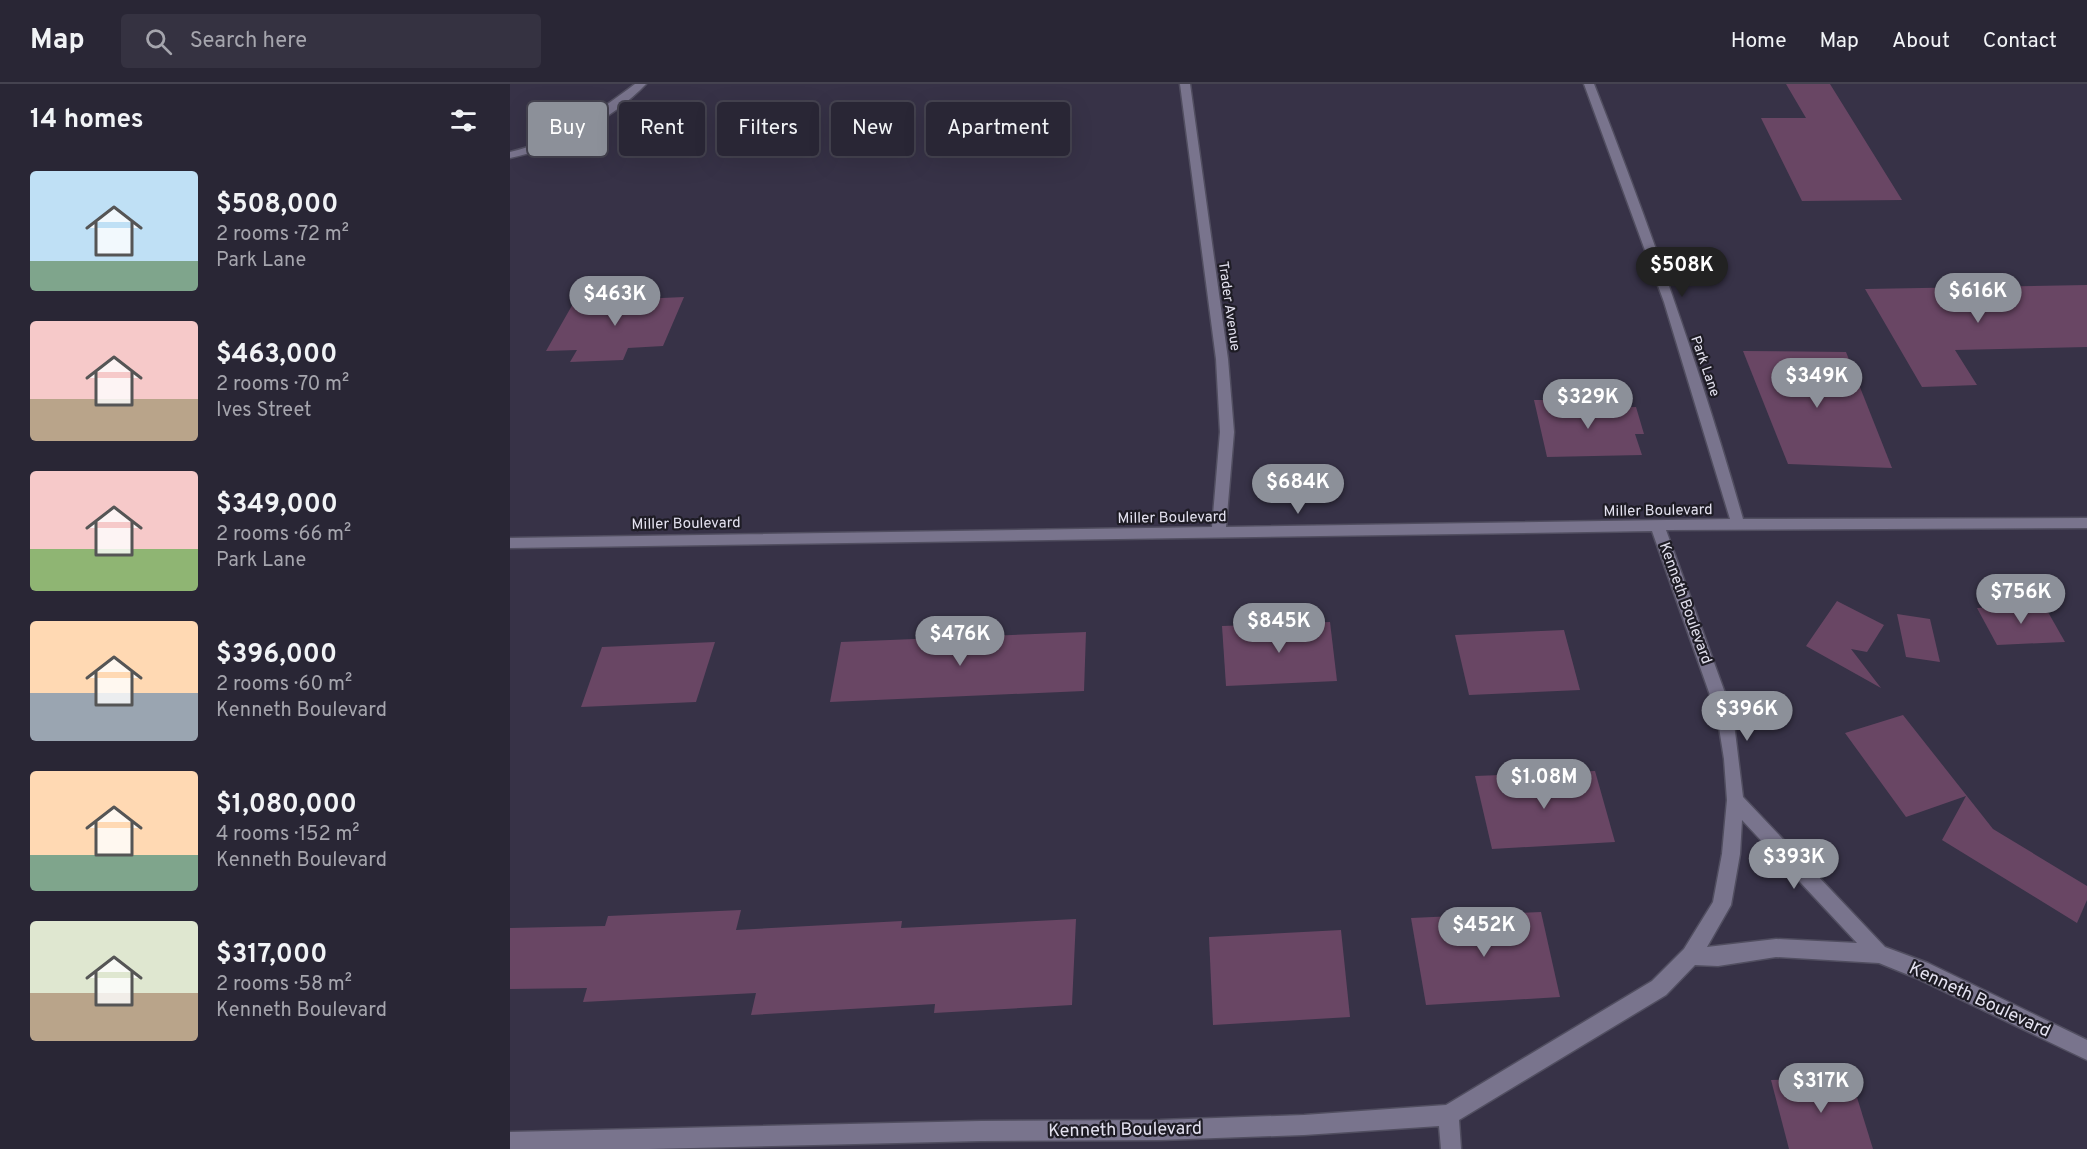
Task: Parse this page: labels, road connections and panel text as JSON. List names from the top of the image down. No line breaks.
{"streets":{"street":["Trader Avenue","Park Lane","Miller Boulevard","Kenneth Boulevard"]},"crossings":[["Trader Avenue","Miller Boulevard"],["Park Lane","Miller Boulevard"],["Miller Boulevard","Kenneth Boulevard"]],"page":{"header":"Map","search":"Search here","nav":["Home","Map","About","Contact"],"heading":"14 homes","chip":["Buy","Rent","Filters","New","Apartment"],"list":[{"name":"$508,000","note":"2 rooms · 72 m² · Park Lane"},{"name":"$463,000","note":"2 rooms · 70 m² · Ives Street"},{"name":"$349,000","note":"2 rooms · 66 m² · Park Lane"},{"name":"$396,000","note":"2 rooms · 60 m² · Kenneth Boulevard"},{"name":"$1,080,000","note":"4 rooms · 152 m² · Kenneth Boulevard"},{"name":"$317,000","note":"2 rooms · 58 m² · Kenneth Boulevard"}],"price":["$508K","$616K","$463K","$349K","$329K","$684K","$756K","$845K","$476K","$396K","$1.08M","$393K","$452K","$317K"]}}
